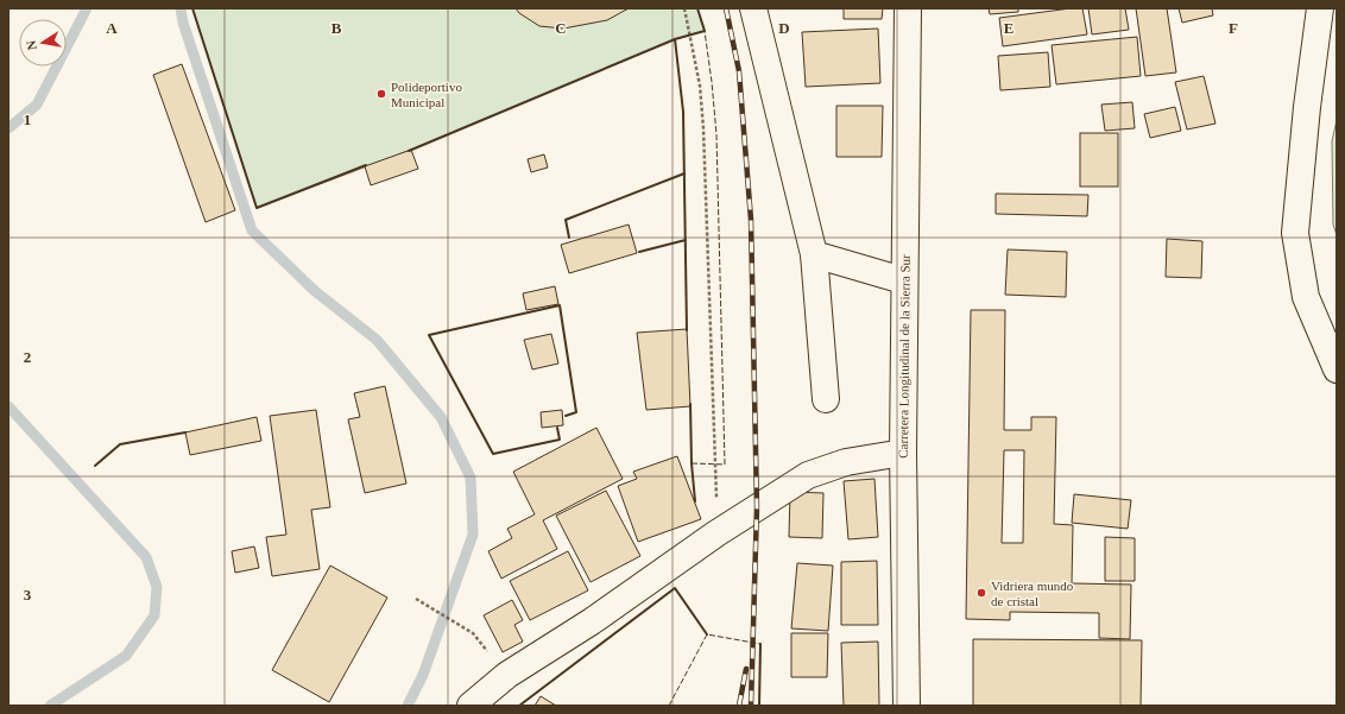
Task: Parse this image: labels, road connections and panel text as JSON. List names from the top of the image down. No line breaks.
{"streets":{"main road":["Carretera Longitudinal de la Sierra Sur"]},"places":["Polideportivo Municipal","Vidriera mundo de cristal"],"north":"left","grid":{"columns":["A","B","C","D","E","F"],"rows":["1","2","3"]}}
